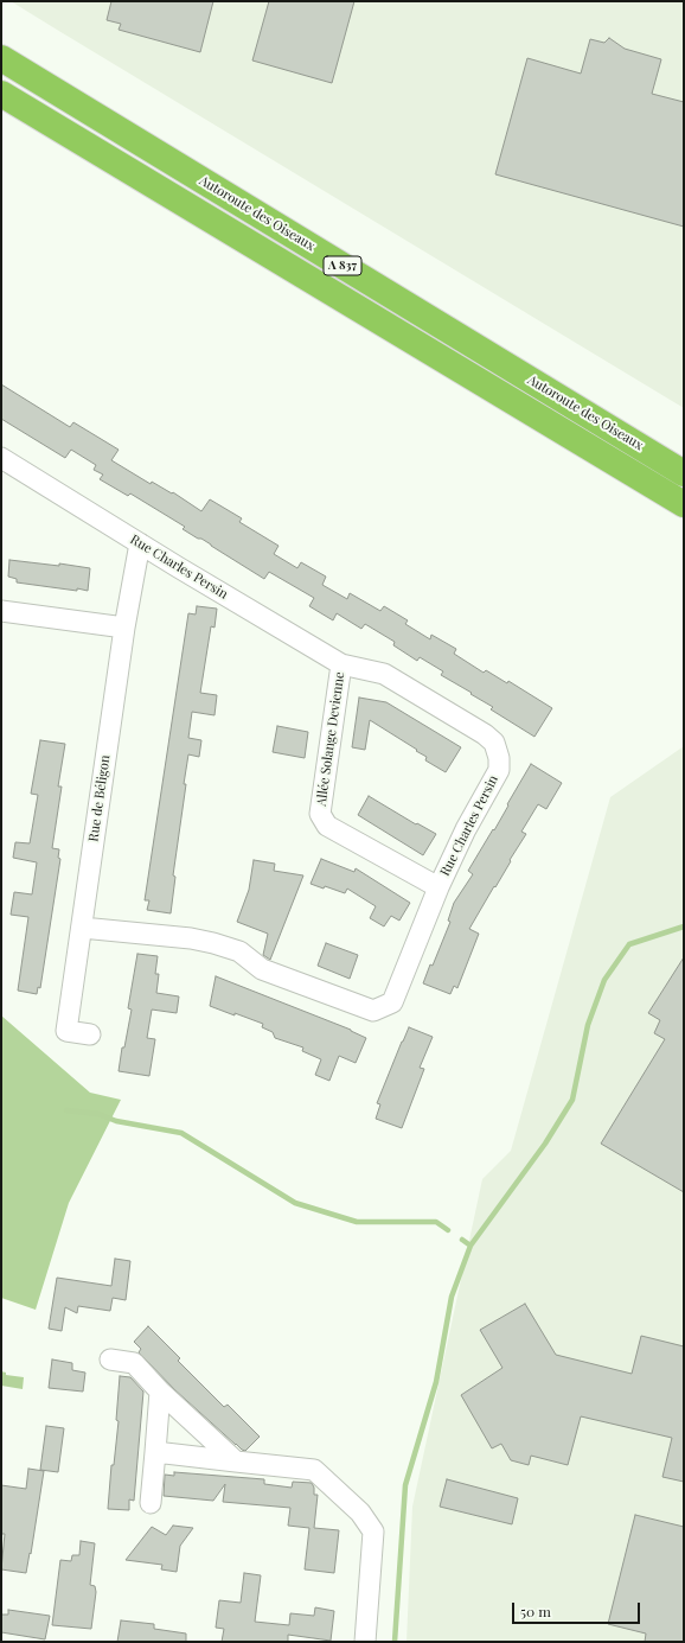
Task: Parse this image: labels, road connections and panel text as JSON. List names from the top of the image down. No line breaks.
{"streets":{"highway":["Autoroute des Oiseaux","A 837"],"street":["Rue Charles Persin","Allée Solange Devienne","Rue de Béligon"]},"crossings":[["Rue Charles Persin","Allée Solange Devienne"],["Rue Charles Persin","Rue de Béligon"]],"scale_bar":"50 m"}
